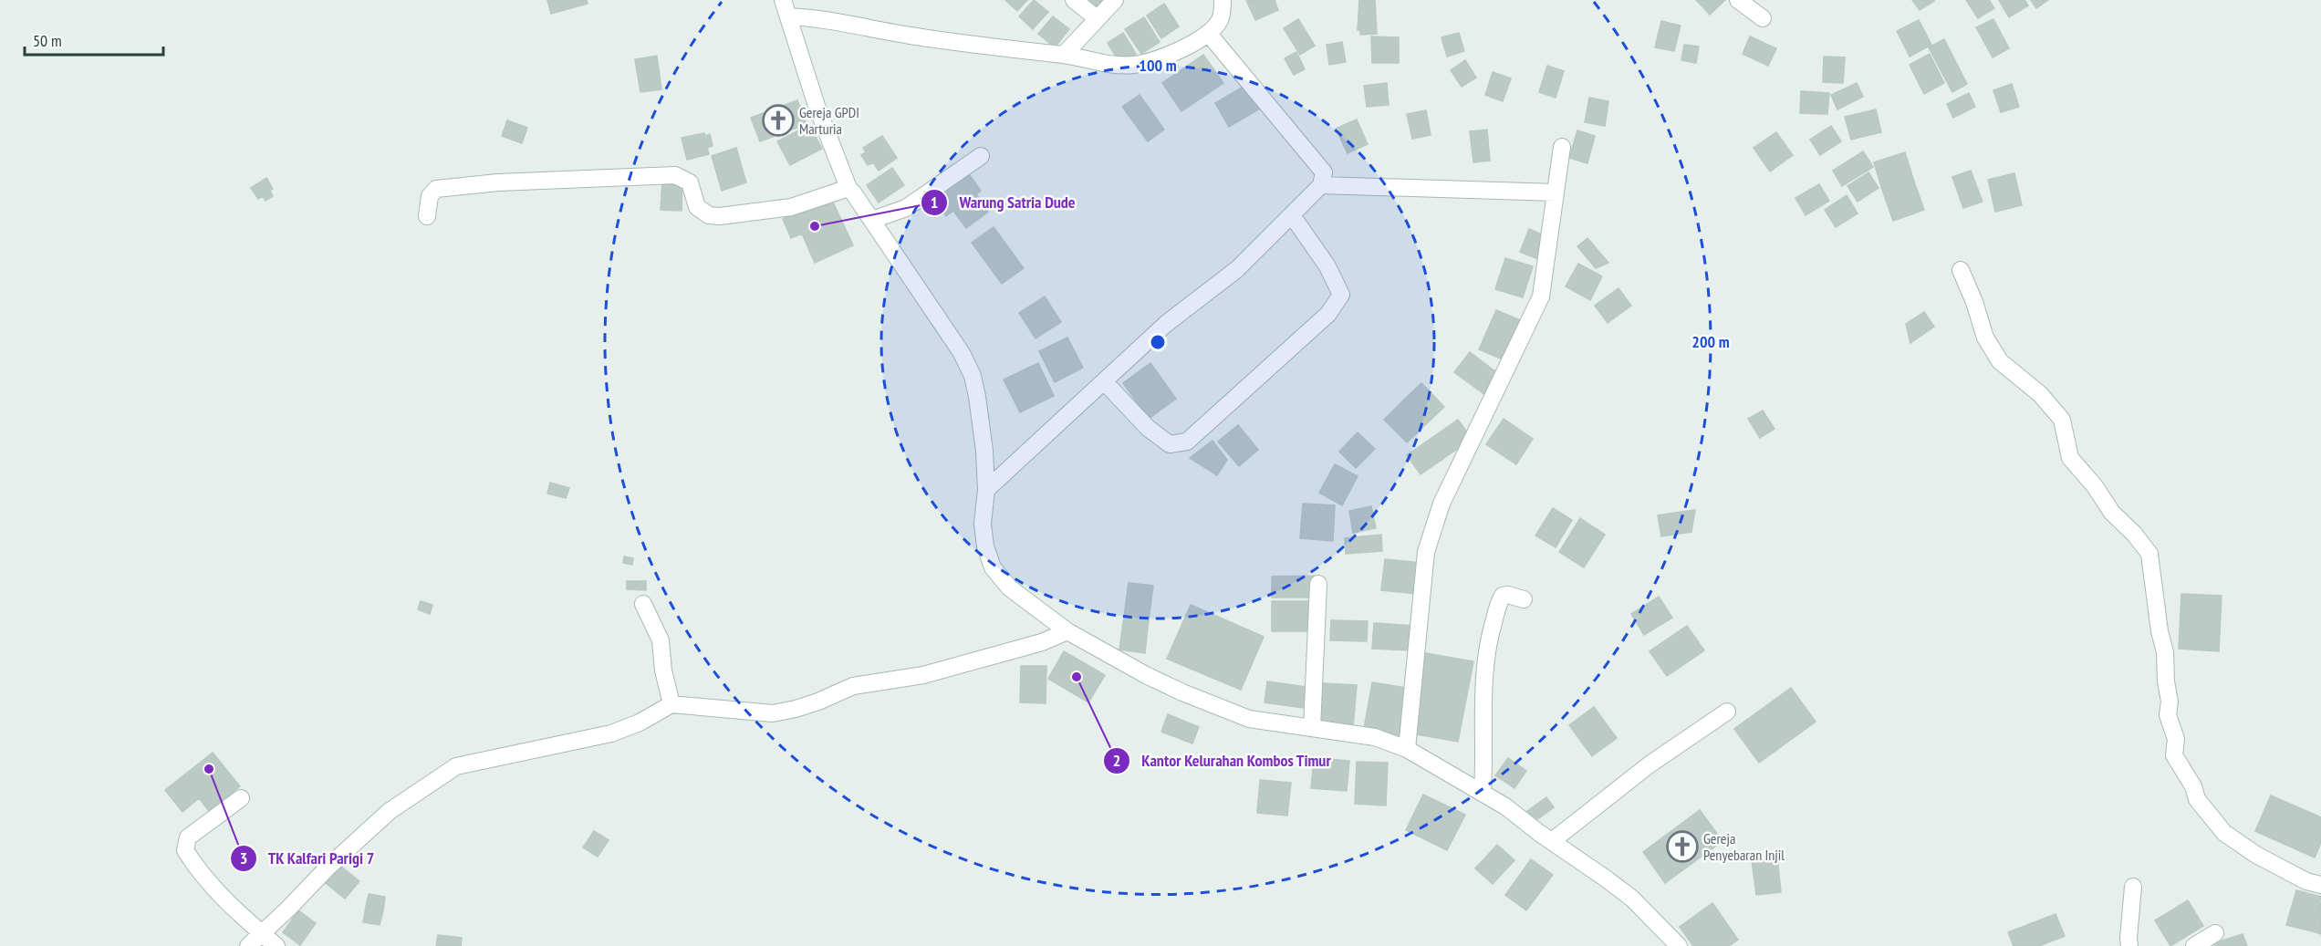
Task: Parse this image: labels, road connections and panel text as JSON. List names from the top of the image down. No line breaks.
{"places":{"church":["Gereja GPDI Marturia","Gereja Penyebaran Injil"],"other":["Warung Satria Dude","Kantor Kelurahan Kombos Timur","TK Kalfari Parigi 7"]},"scale_bar":"50 m","rings":["100 m","200 m"]}
